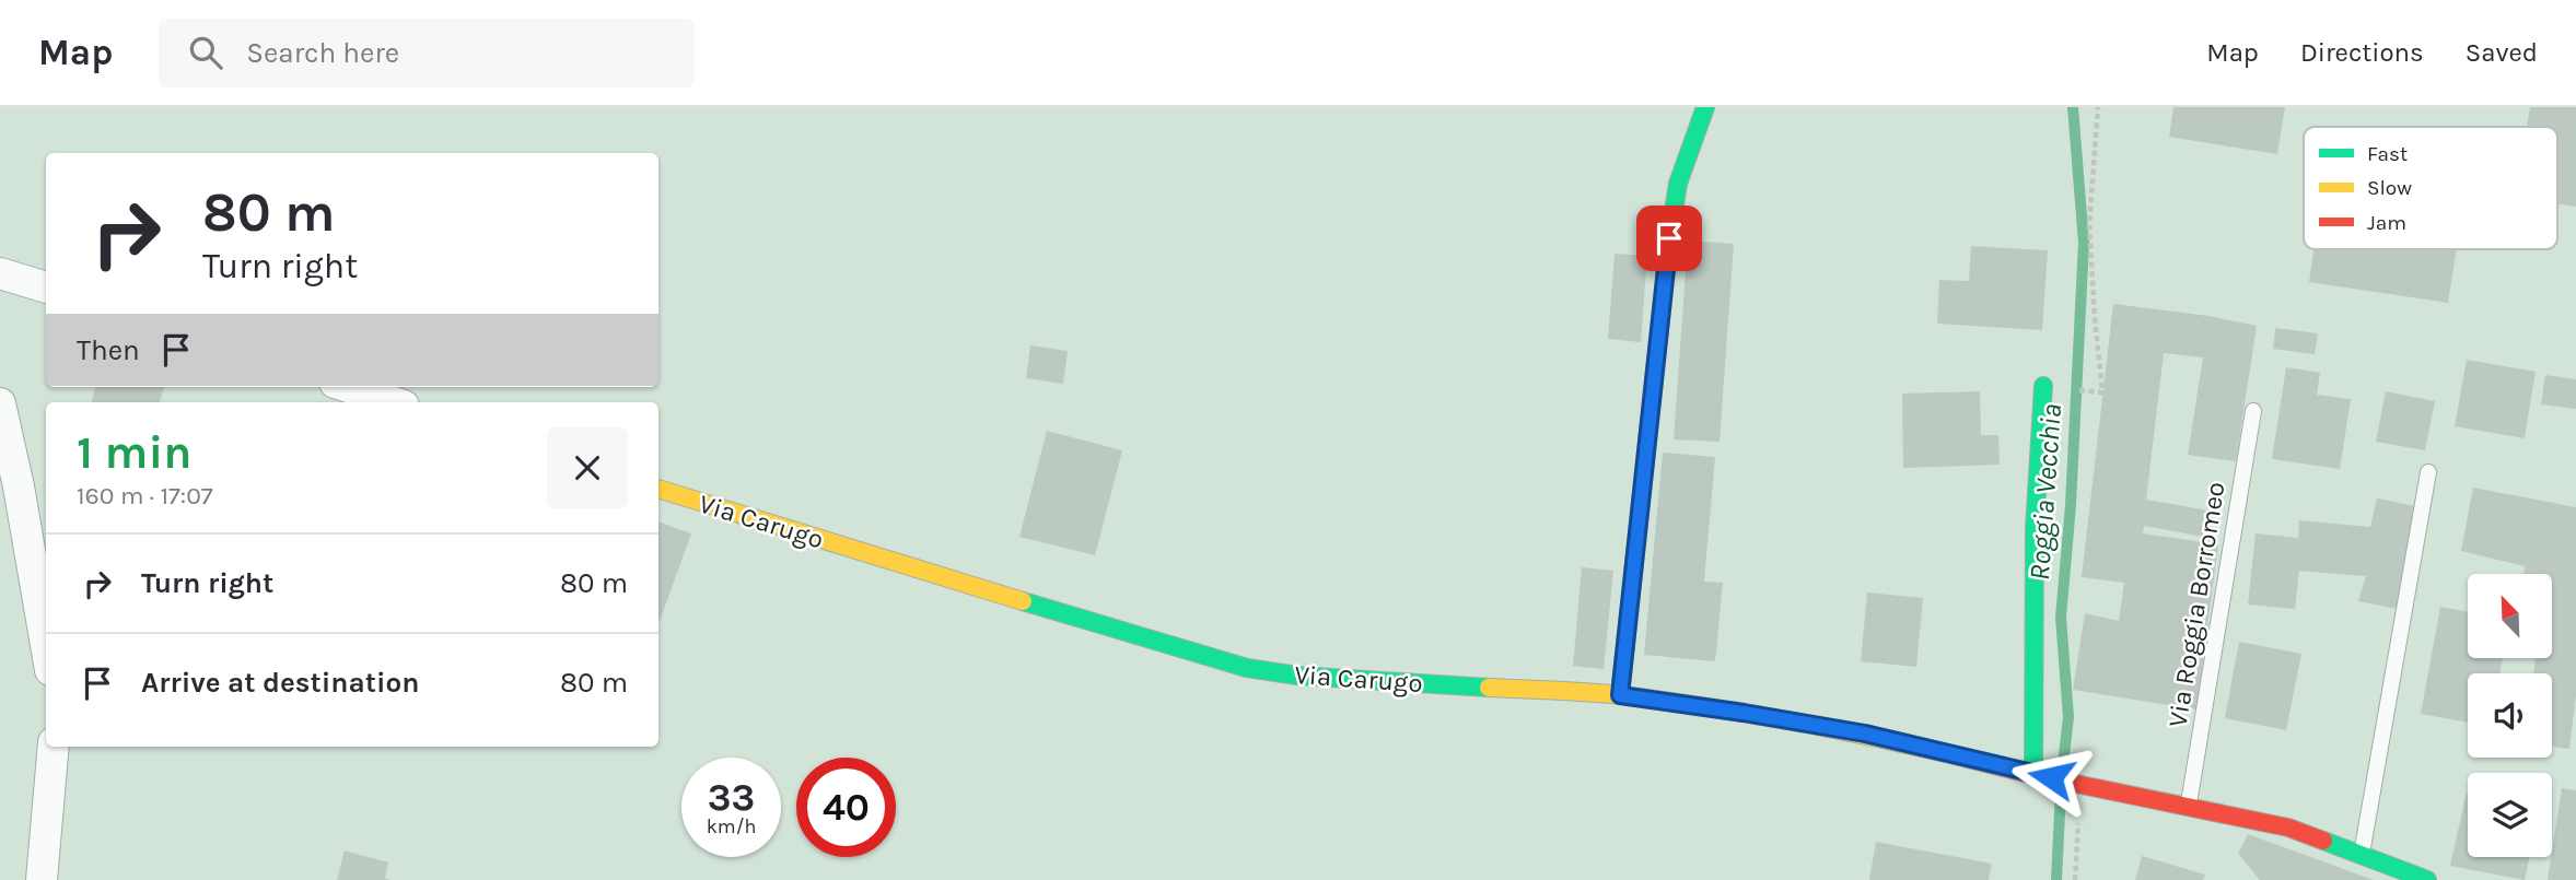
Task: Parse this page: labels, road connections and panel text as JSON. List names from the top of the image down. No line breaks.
{"streets":{"street":["Via Carugo"],"lane":["Via Roggia Borromeo"]},"water":["Roggia Vecchia"],"legend":["Fast","Slow","Jam"],"north":"top left","page":{"header":"Map","search":"Search here","nav":["Map","Directions","Saved"],"turn":["80 m","Turn right"],"then":"Then","heading":["1 min","160 m · 17:07"],"list":[{"name":"Turn right","value":"80 m"},{"name":"Arrive at destination","value":"80 m"}],"speed":"33 km/h","limit":"40"}}
